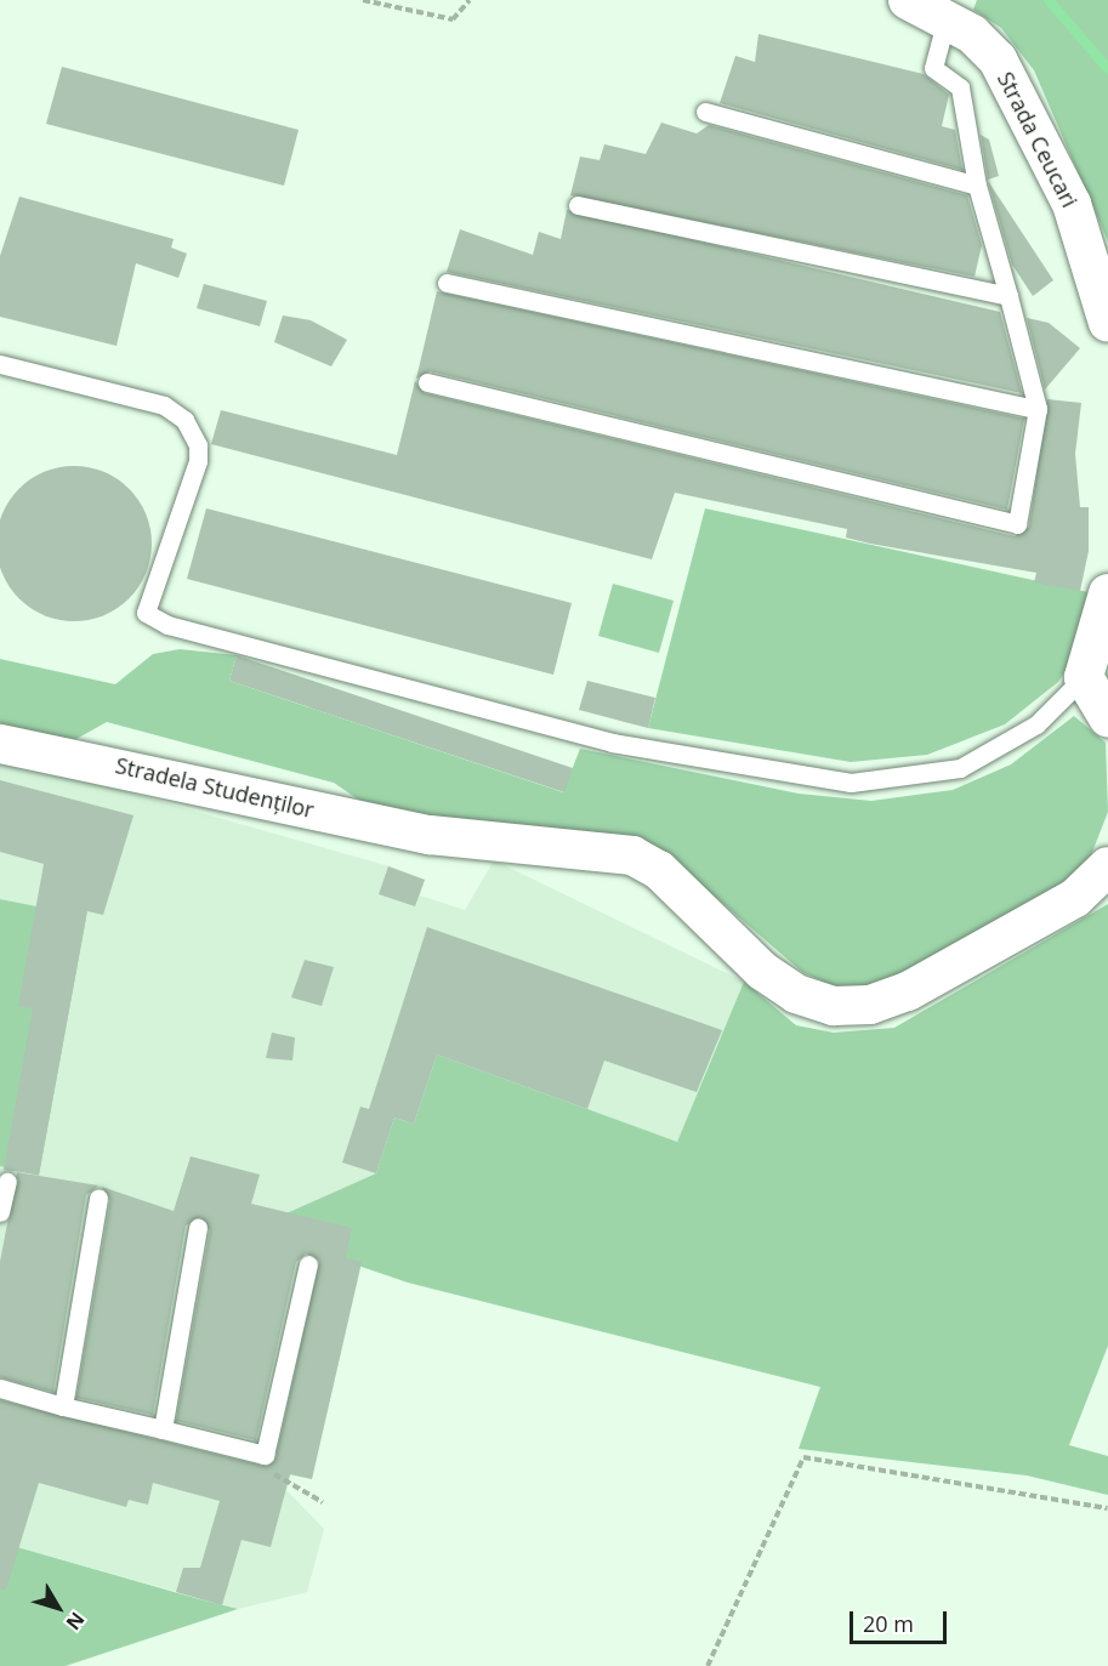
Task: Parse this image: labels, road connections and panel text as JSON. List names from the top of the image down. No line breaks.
{"streets":{"street":["Strada Ceucari","Stradela Studenților"]},"scale_bar":"20 m","north":"bottom right"}
